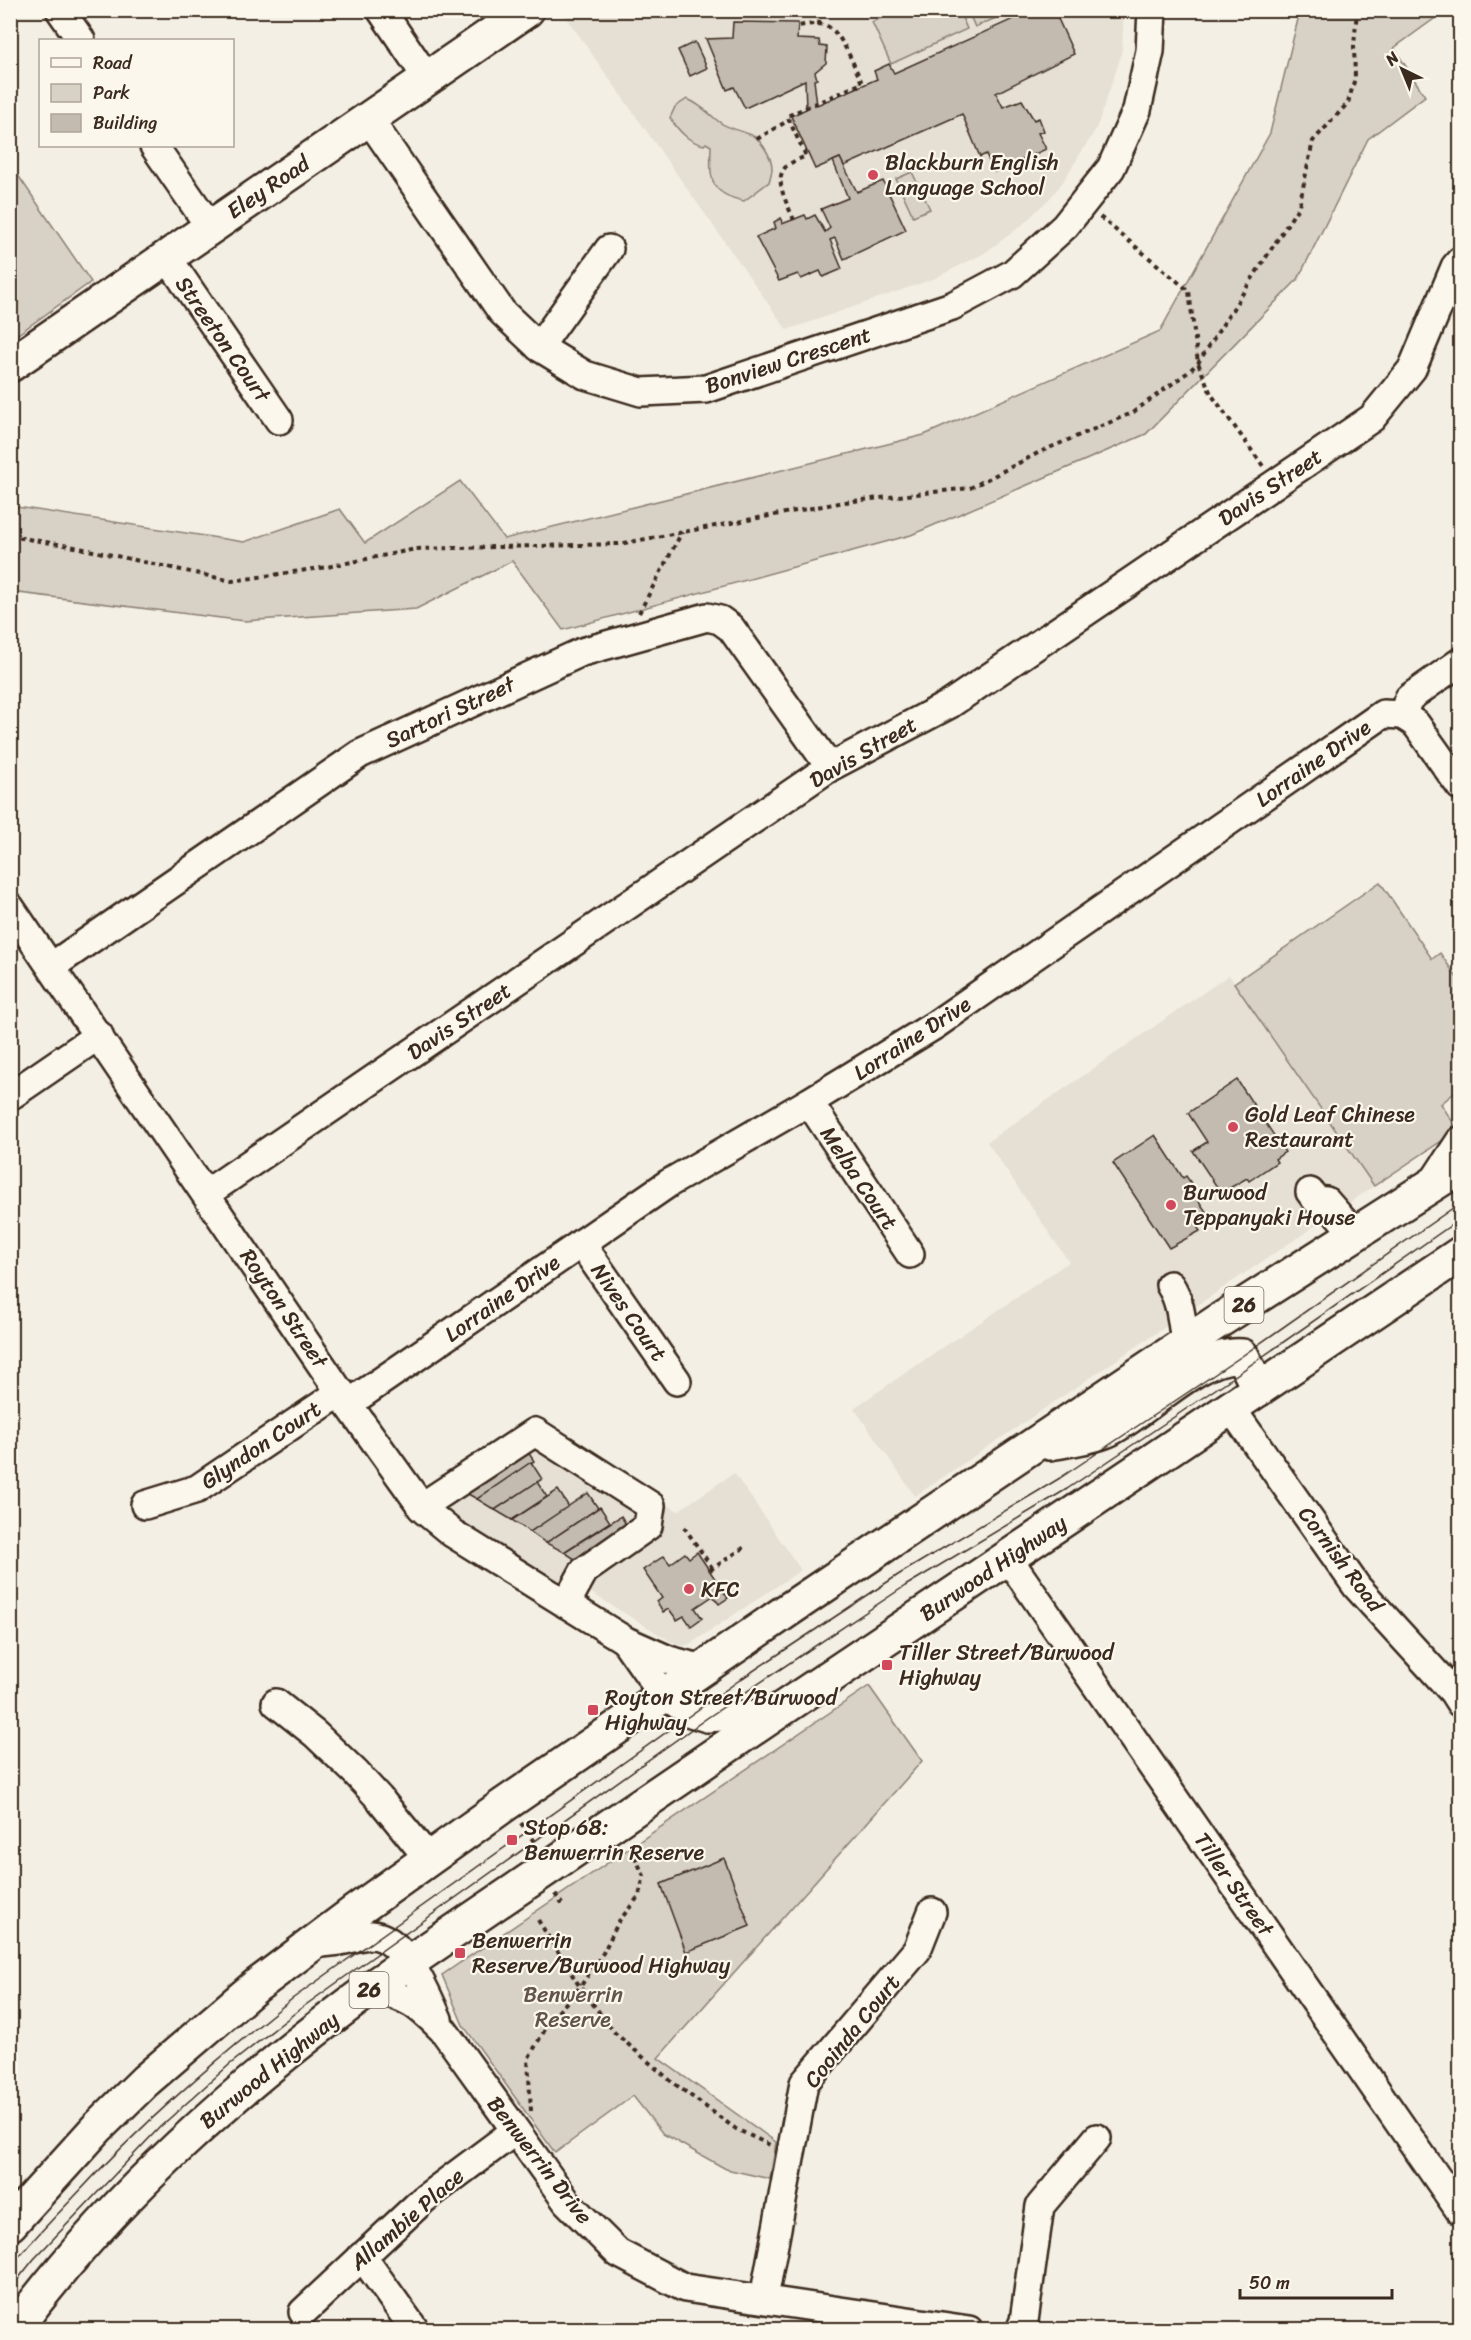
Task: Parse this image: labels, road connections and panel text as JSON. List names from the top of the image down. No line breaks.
{"streets":{"main road":["Eley Road","26","Burwood Highway"],"street":["Streeton Court","Bonview Crescent","Davis Street","Sartori Street","Lorraine Drive","Melba Court","Royton Street","Nives Court","Glyndon Court","Cornish Road","Tiller Street","Cooinda Court","Benwerrin Drive","Allambie Place"]},"crossings":[["Eley Road","Streeton Court"],["Eley Road","Bonview Crescent"],["Davis Street","Sartori Street"],["Davis Street","Royton Street"],["Sartori Street","Royton Street"],["Lorraine Drive","Melba Court"],["Lorraine Drive","Royton Street"],["Lorraine Drive","Nives Court"],["Lorraine Drive","Glyndon Court"],["26","Royton Street"],["26","Benwerrin Drive"],["Royton Street","Glyndon Court"],["Royton Street","Burwood Highway"],["Cornish Road","Burwood Highway"],["Burwood Highway","Tiller Street"],["Burwood Highway","Benwerrin Drive"],["Cooinda Court","Benwerrin Drive"],["Benwerrin Drive","Allambie Place"]],"parks":["Benwerrin Reserve"],"places":{"other":["Blackburn English Language School","Gold Leaf Chinese Restaurant","Burwood Teppanyaki House","KFC"],"transit":["Tiller Street/Burwood Highway","Royton Street/Burwood Highway","Stop 68: Benwerrin Reserve","Benwerrin Reserve/Burwood Highway"]},"legend":["Road","Park","Building"],"scale_bar":"50 m","north":"top left"}
